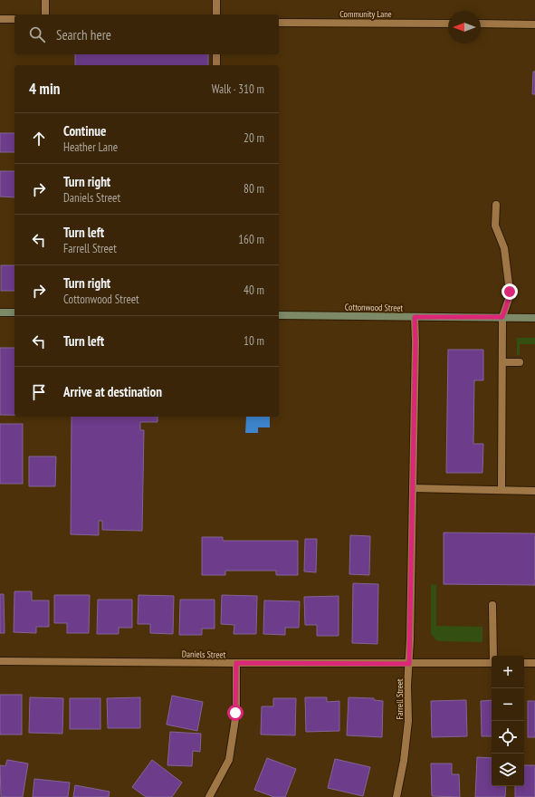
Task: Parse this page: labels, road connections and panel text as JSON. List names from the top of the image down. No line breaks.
{"streets":{"street":["Community Lane","Cottonwood Street","Daniels Street","Farrell Street"]},"crossings":[["Cottonwood Street","Farrell Street"],["Daniels Street","Farrell Street"]],"north":"left","page":{"search":"Search here","heading":["4 min","Walk · 310 m"],"list":[["Continue","Heather Lane","20 m"],["Turn right","Daniels Street","80 m"],["Turn left","Farrell Street","160 m"],["Turn right","Cottonwood Street","40 m"],["Turn left","10 m"],"Arrive at destination"],"map_buttons":["+","−"]}}
